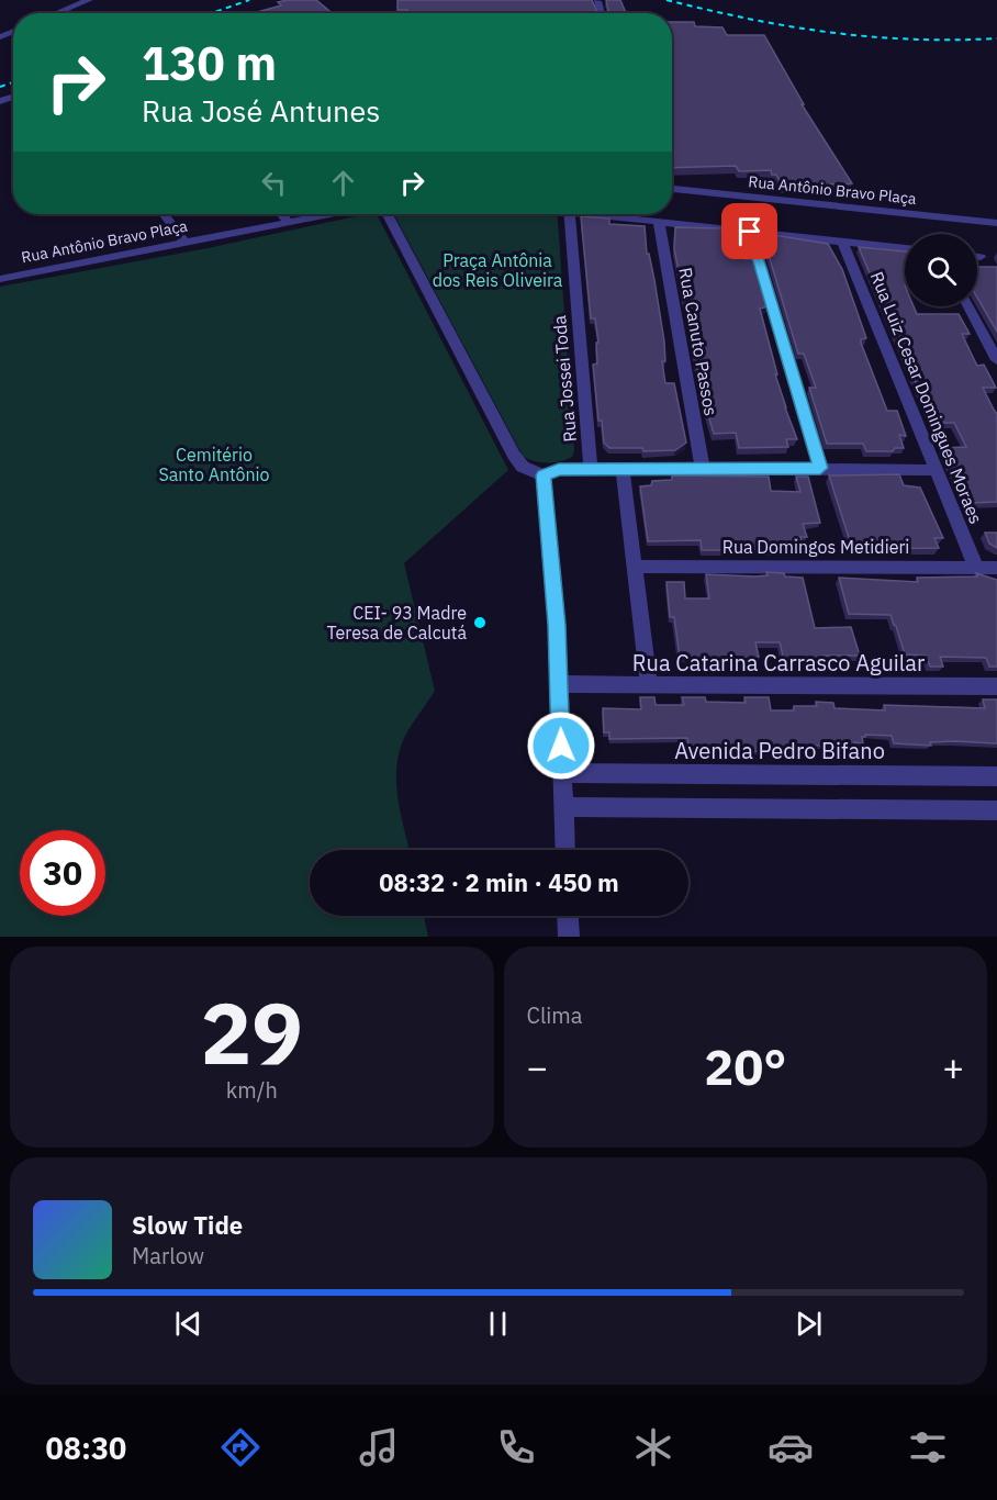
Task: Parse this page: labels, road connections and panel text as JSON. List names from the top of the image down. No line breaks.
{"streets":{"street":["Rua Antônio Bravo Plaça","Rua Canuto Passos","Rua Jossei Toda","Rua Luiz Cesar Domingues Moraes","Rua Domingos Metidieri","Rua Catarina Carrasco Aguilar","Avenida Pedro Bifano"]},"crossings":[["Rua Luiz Cesar Domingues Moraes","Rua Domingos Metidieri"]],"parks":["Praça Antônia dos Reis Oliveira","Cemitério Santo Antônio"],"places":["CEI- 93 Madre Teresa de Calcutá"],"page":{"turn":["130 m","Rua José Antunes"],"limit":"30","trip":"08:32 · 2 min · 450 m","tile":[["29","km/h"],"Clima"],"heat":["−","20°","+"],"song":["Slow Tide","Marlow"],"tabs":"08:30"}}
